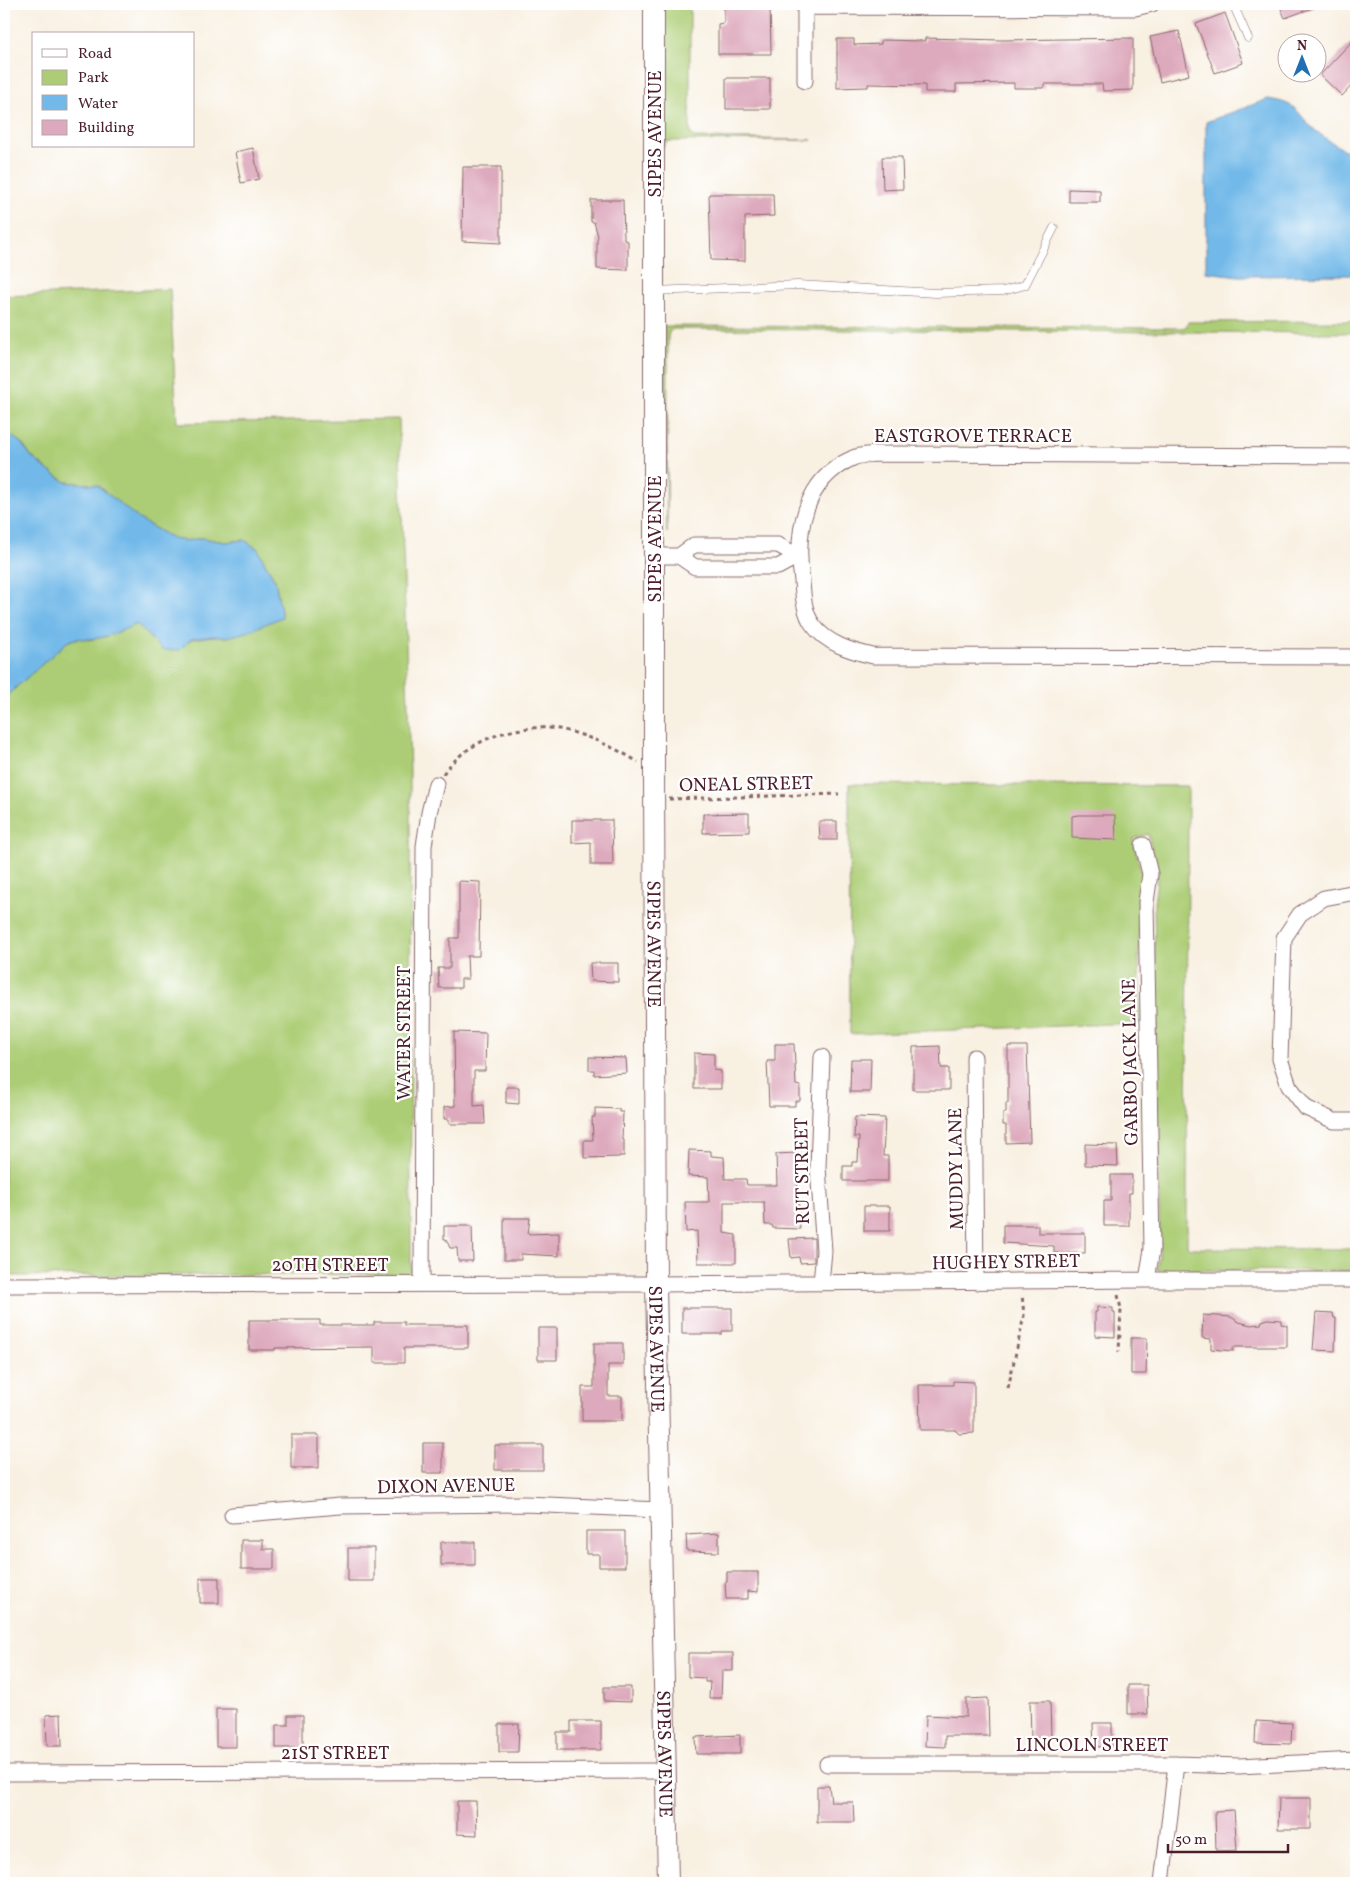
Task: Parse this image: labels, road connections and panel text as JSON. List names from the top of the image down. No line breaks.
{"streets":{"street":["SIPES AVENUE","EASTGROVE TERRACE","WATER STREET","GARBO JACK LANE","MUDDY LANE","RUT STREET","HUGHEY STREET","20TH STREET","DIXON AVENUE","LINCOLN STREET","21ST STREET"],"path":["ONEAL STREET"]},"crossings":[["SIPES AVENUE","ONEAL STREET"],["SIPES AVENUE","HUGHEY STREET"],["SIPES AVENUE","20TH STREET"],["SIPES AVENUE","DIXON AVENUE"],["SIPES AVENUE","21ST STREET"],["WATER STREET","20TH STREET"],["GARBO JACK LANE","HUGHEY STREET"],["MUDDY LANE","HUGHEY STREET"],["RUT STREET","HUGHEY STREET"],["HUGHEY STREET","20TH STREET"]],"legend":["Road","Park","Water","Building"],"scale_bar":"50 m","north":"top"}
